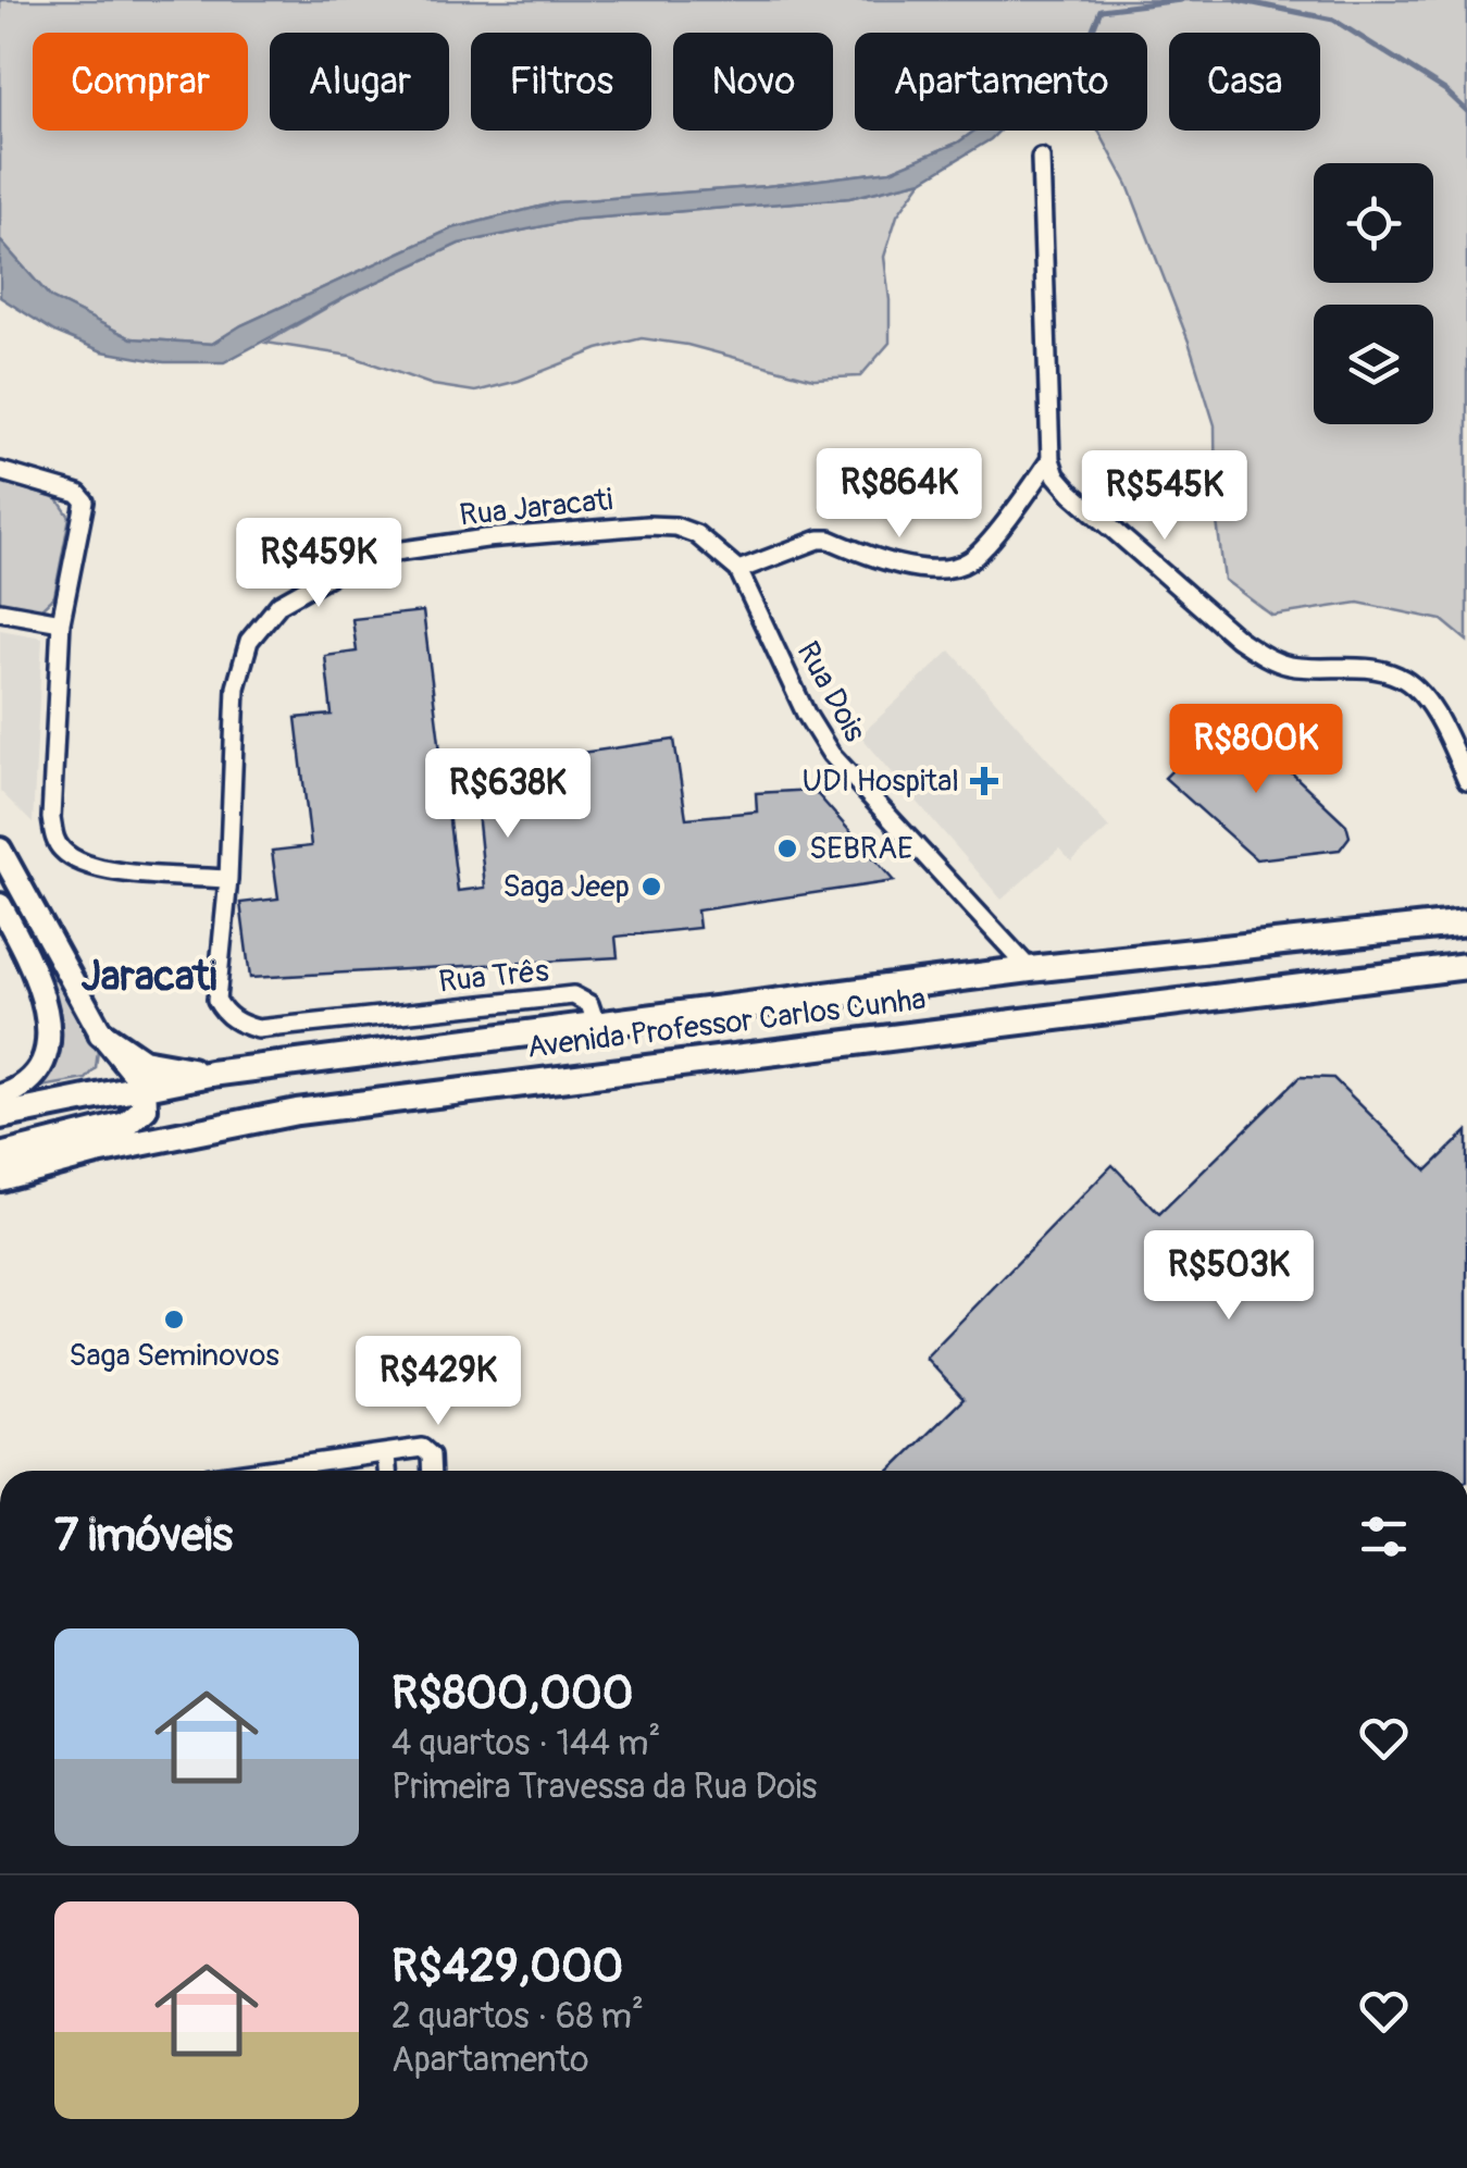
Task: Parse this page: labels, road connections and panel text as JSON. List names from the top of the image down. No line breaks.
{"streets":{"main road":["Avenida Professor Carlos Cunha"],"street":["Rua Jaracati","Rua Dois","Rua Três"]},"crossings":[["Rua Jaracati","Rua Dois"],["Rua Jaracati","Rua Três"],["Rua Dois","Avenida Professor Carlos Cunha"],["Rua Três","Avenida Professor Carlos Cunha"]],"districts":["Jaracati"],"places":{"health":["UDI Hospital"],"other":["SEBRAE","Saga Jeep","Saga Seminovos"]},"page":{"chip":["Comprar","Alugar","Filtros","Novo","Apartamento","Casa"],"price":["R$864K","R$545K","R$459K","R$800K","R$638K","R$503K","R$429K"],"heading":"7 imóveis","list":[{"name":"R$800,000","note":"4 quartos · 144 m² · Primeira Travessa da Rua Dois"},{"name":"R$429,000","note":"2 quartos · 68 m² · Apartamento"}]}}
